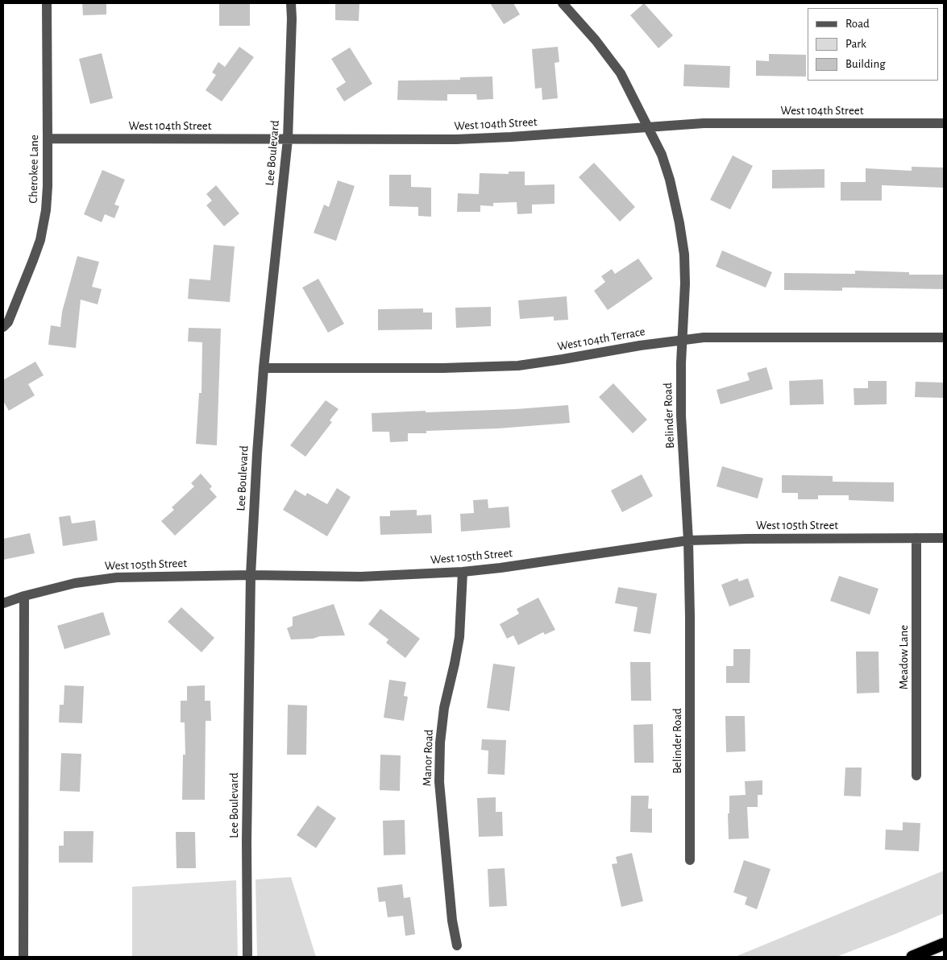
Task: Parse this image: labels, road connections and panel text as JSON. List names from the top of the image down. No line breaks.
{"streets":{"street":["West 104th Street","Lee Boulevard","Cherokee Lane","West 104th Terrace","Belinder Road","West 105th Street","Meadow Lane","Manor Road"]},"crossings":[["West 104th Street","Lee Boulevard"],["West 104th Street","Cherokee Lane"],["West 104th Street","Belinder Road"],["Lee Boulevard","West 104th Terrace"],["Lee Boulevard","West 105th Street"],["West 104th Terrace","Belinder Road"],["Belinder Road","West 105th Street"],["West 105th Street","Meadow Lane"],["West 105th Street","Manor Road"]],"legend":["Road","Park","Building"]}
